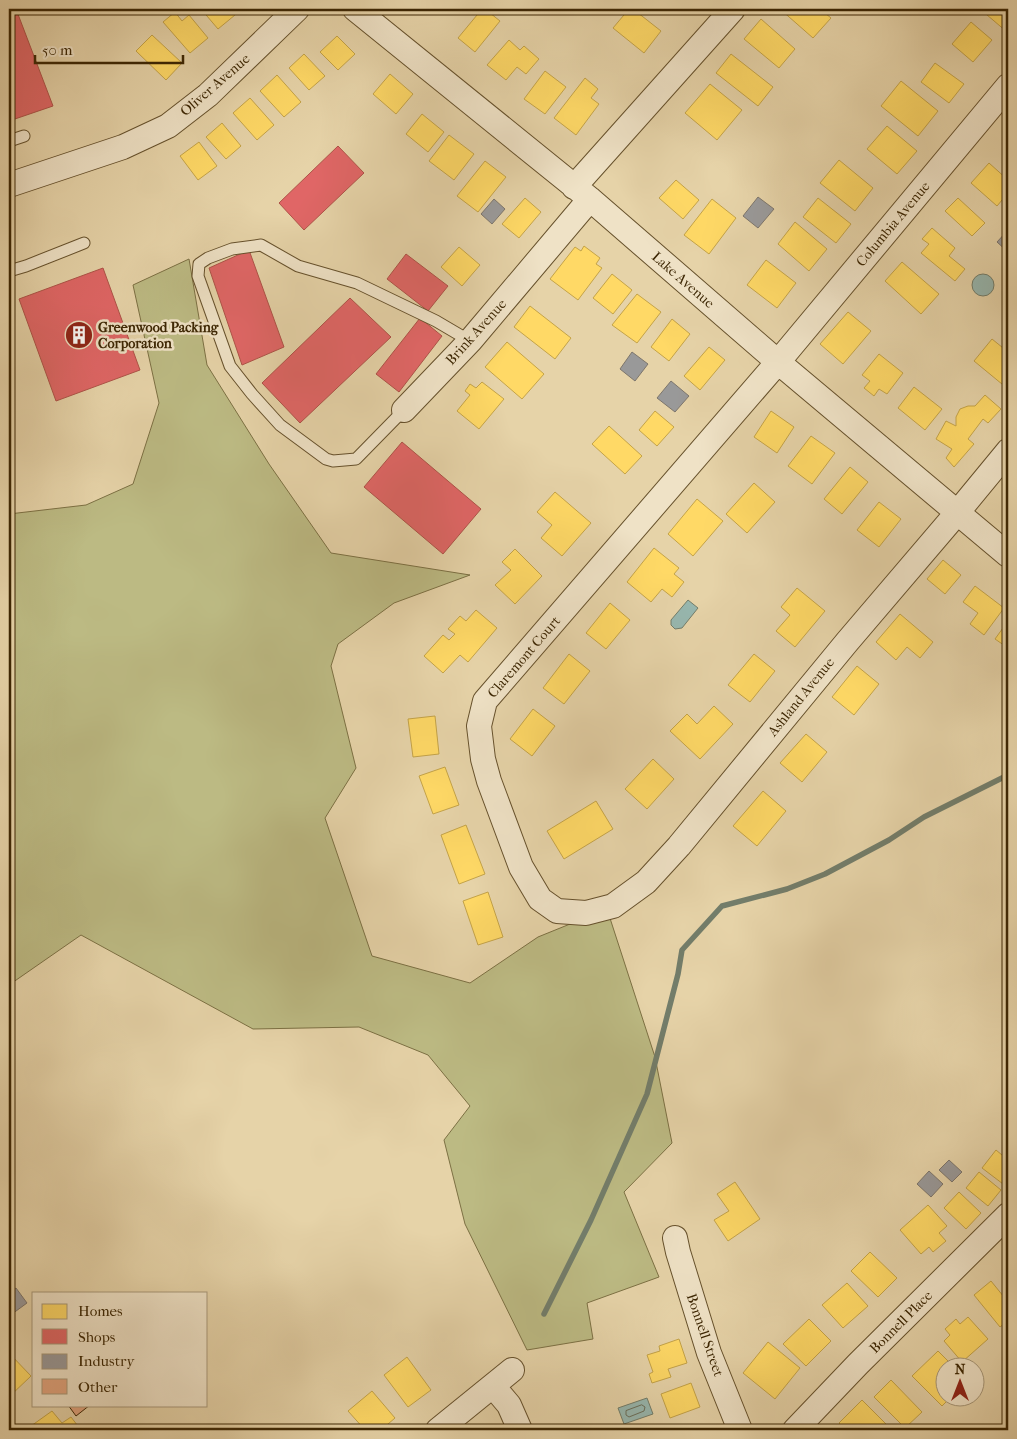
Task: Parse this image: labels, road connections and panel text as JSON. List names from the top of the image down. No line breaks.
{"streets":{"street":["Oliver Avenue","Columbia Avenue","Lake Avenue","Brink Avenue","Claremont Court","Ashland Avenue","Bonnell Place","Bonnell Street"]},"crossings":[["Columbia Avenue","Lake Avenue"],["Columbia Avenue","Claremont Court"],["Lake Avenue","Brink Avenue"],["Lake Avenue","Claremont Court"],["Lake Avenue","Ashland Avenue"],["Claremont Court","Ashland Avenue"]],"places":{"building":["Greenwood Packing Corporation"]},"legend":["Homes","Shops","Industry","Other"],"scale_bar":"50 m","north":"top"}
